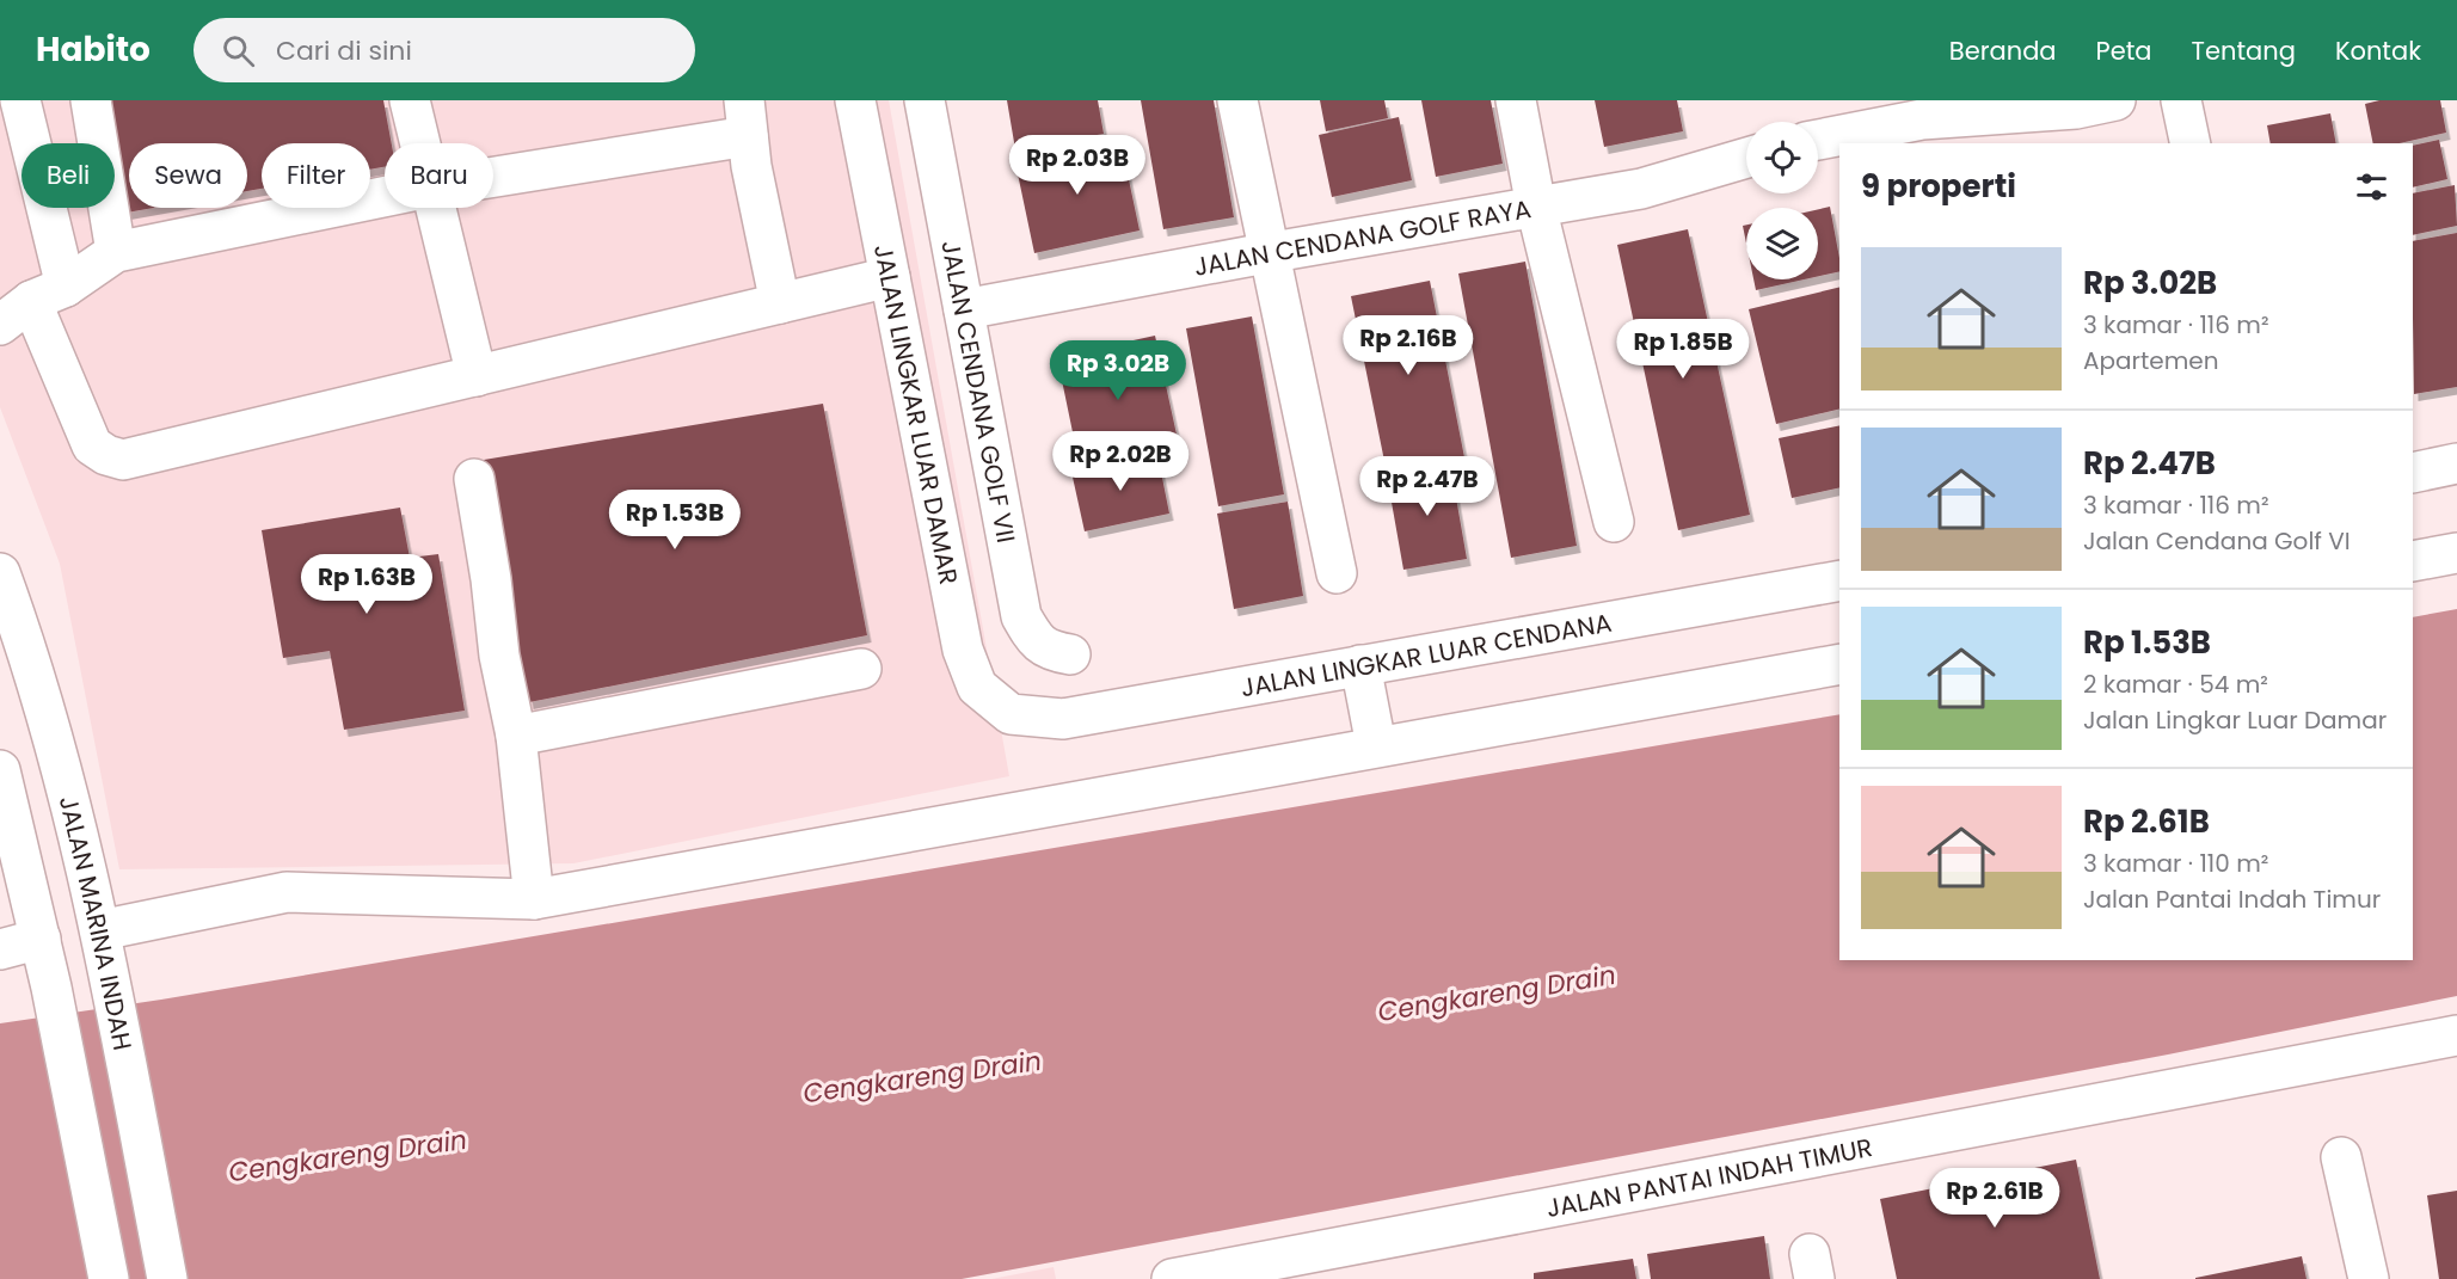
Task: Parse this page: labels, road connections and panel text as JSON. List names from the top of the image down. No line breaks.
{"streets":{"street":["JALAN CENDANA GOLF RAYA","JALAN CENDANA GOLF VII","JALAN LINGKAR LUAR DAMAR","JALAN LINGKAR LUAR CENDANA","JALAN MARINA INDAH","JALAN PANTAI INDAH TIMUR"]},"crossings":[["JALAN CENDANA GOLF RAYA","JALAN CENDANA GOLF VII"],["JALAN LINGKAR LUAR DAMAR","JALAN LINGKAR LUAR CENDANA"]],"water":["Cengkareng Drain"],"page":{"header":"Habito","search":"Cari di sini","nav":["Beranda","Peta","Tentang","Kontak"],"price":["Rp 2.03B","Rp 2.16B","Rp 1.85B","Rp 3.02B","Rp 2.02B","Rp 2.47B","Rp 1.53B","Rp 1.63B","Rp 2.61B"],"chip":["Beli","Sewa","Filter","Baru"],"heading":"9 properti","list":[{"name":"Rp 3.02B","note":"3 kamar · 116 m² · Apartemen"},{"name":"Rp 2.47B","note":"3 kamar · 116 m² · Jalan Cendana Golf VI"},{"name":"Rp 1.53B","note":"2 kamar · 54 m² · Jalan Lingkar Luar Damar"},{"name":"Rp 2.61B","note":"3 kamar · 110 m² · Jalan Pantai Indah Timur"}]}}
